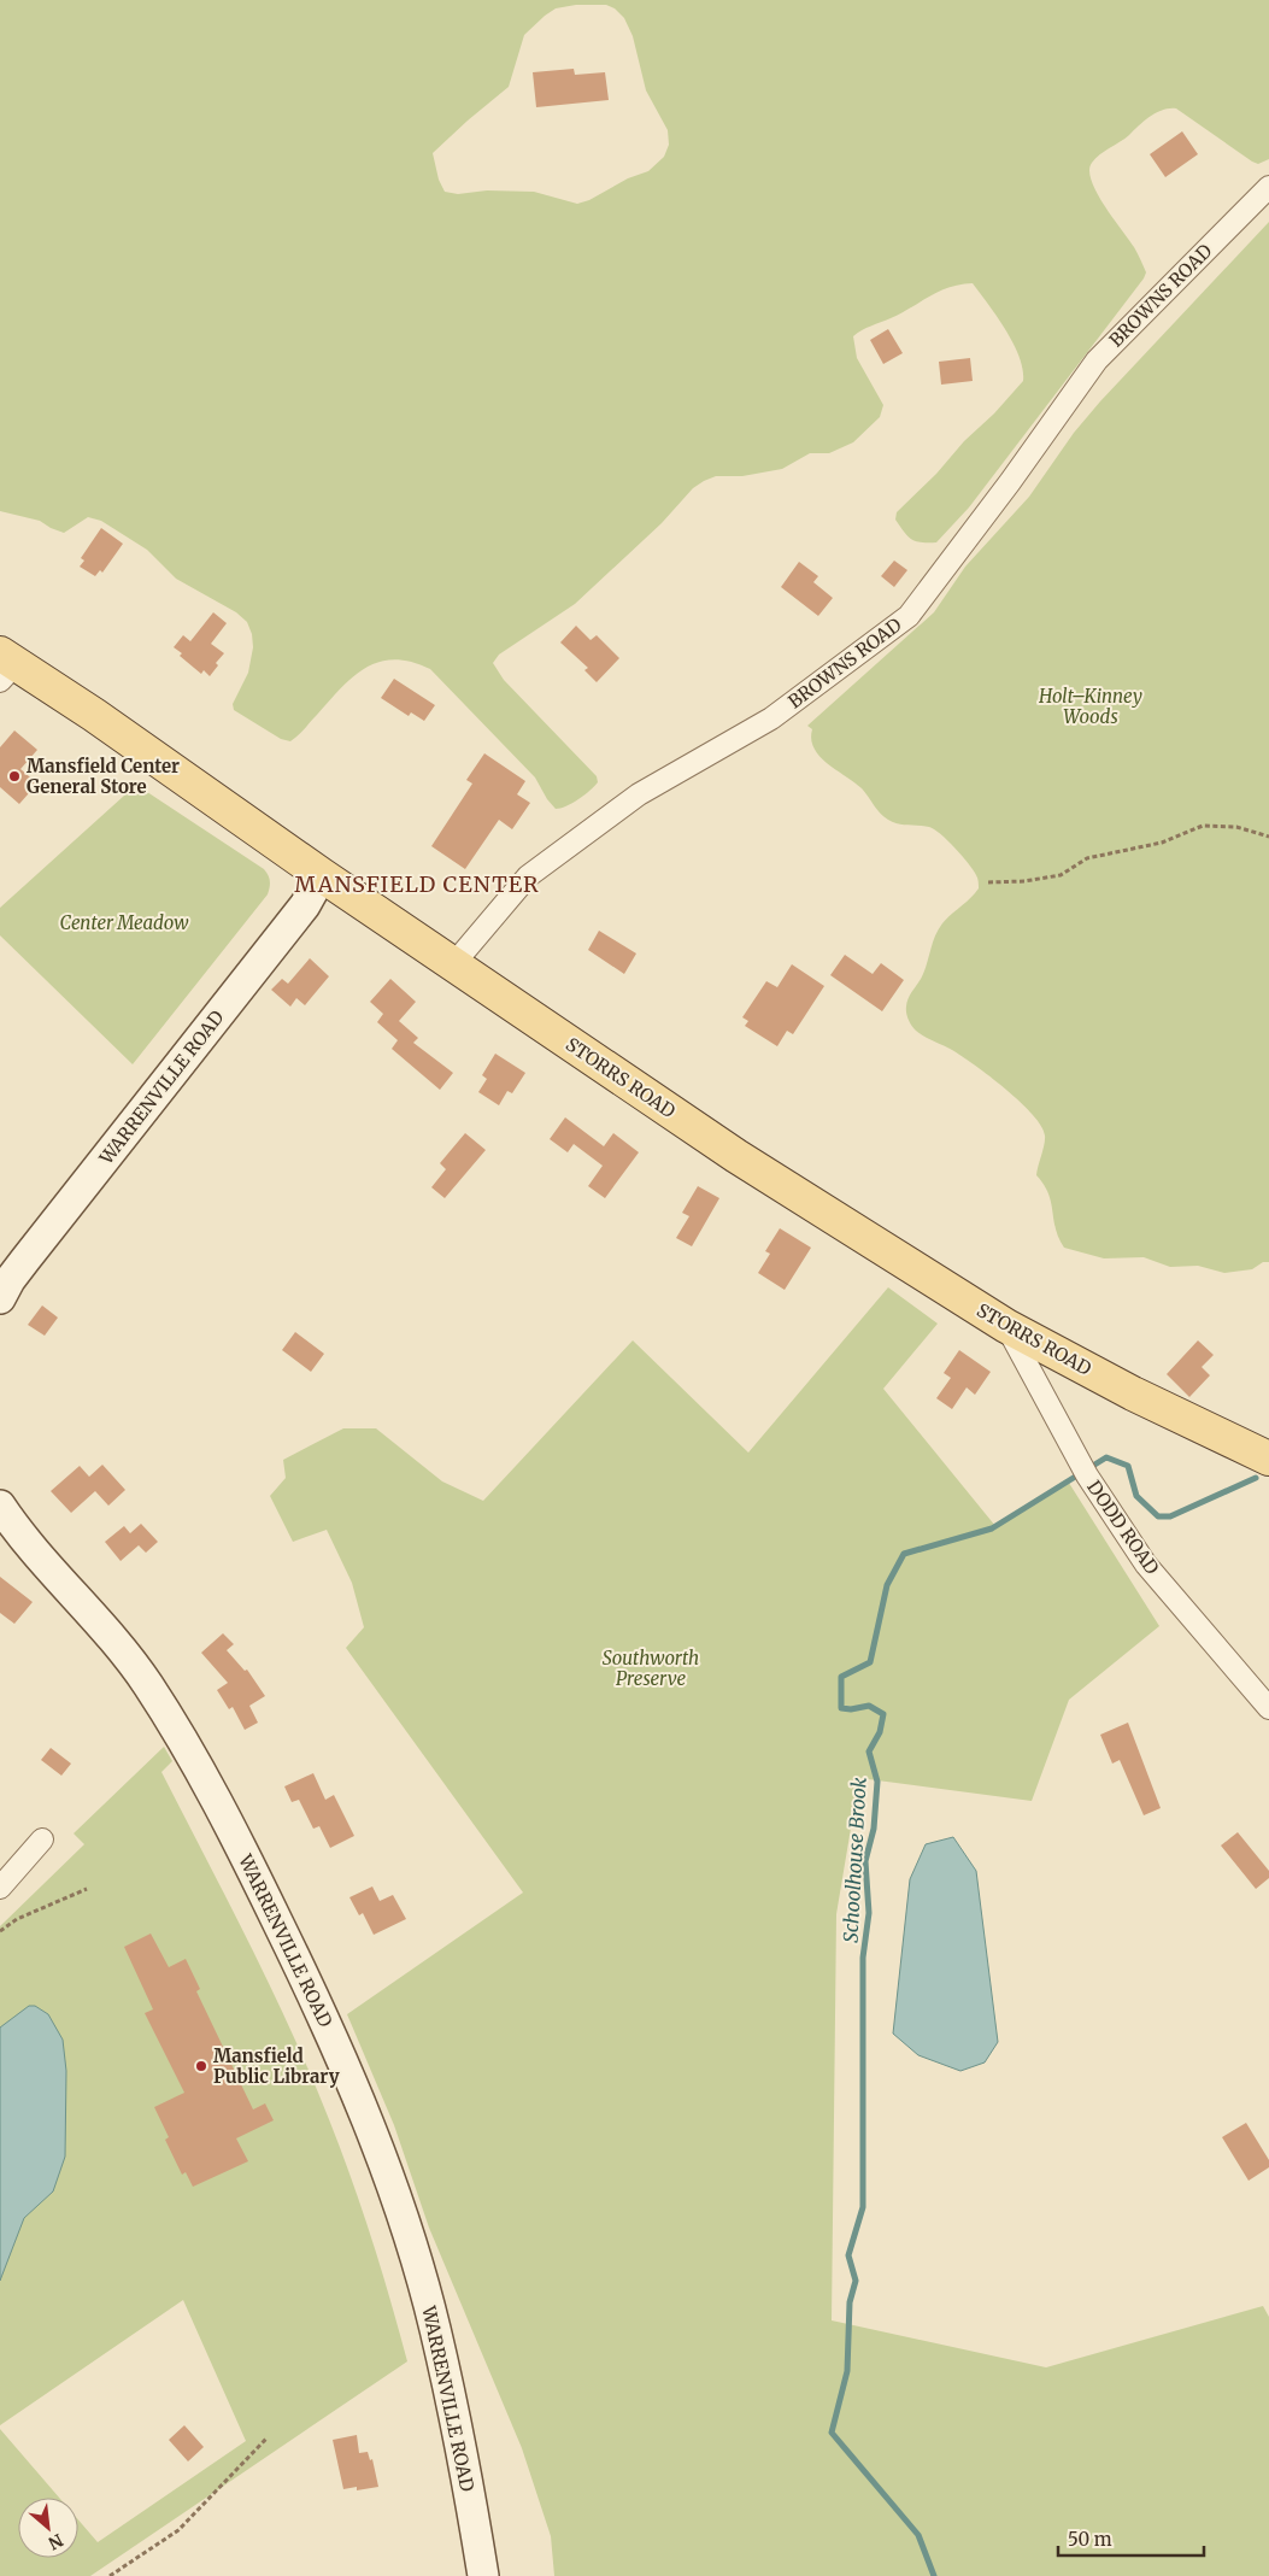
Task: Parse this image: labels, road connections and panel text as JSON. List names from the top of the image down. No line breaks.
{"streets":{"main road":["STORRS ROAD","WARRENVILLE ROAD"],"street":["BROWNS ROAD","DODD ROAD"]},"crossings":[["BROWNS ROAD","STORRS ROAD"],["STORRS ROAD","WARRENVILLE ROAD"],["STORRS ROAD","DODD ROAD"]],"districts":["MANSFIELD CENTER"],"water":["Schoolhouse Brook"],"parks":["Holt–Kinney Woods","Center Meadow","Southworth Preserve"],"places":["Mansfield Center General Store","Mansfield Public Library"],"scale_bar":"50 m","north":"bottom right"}
